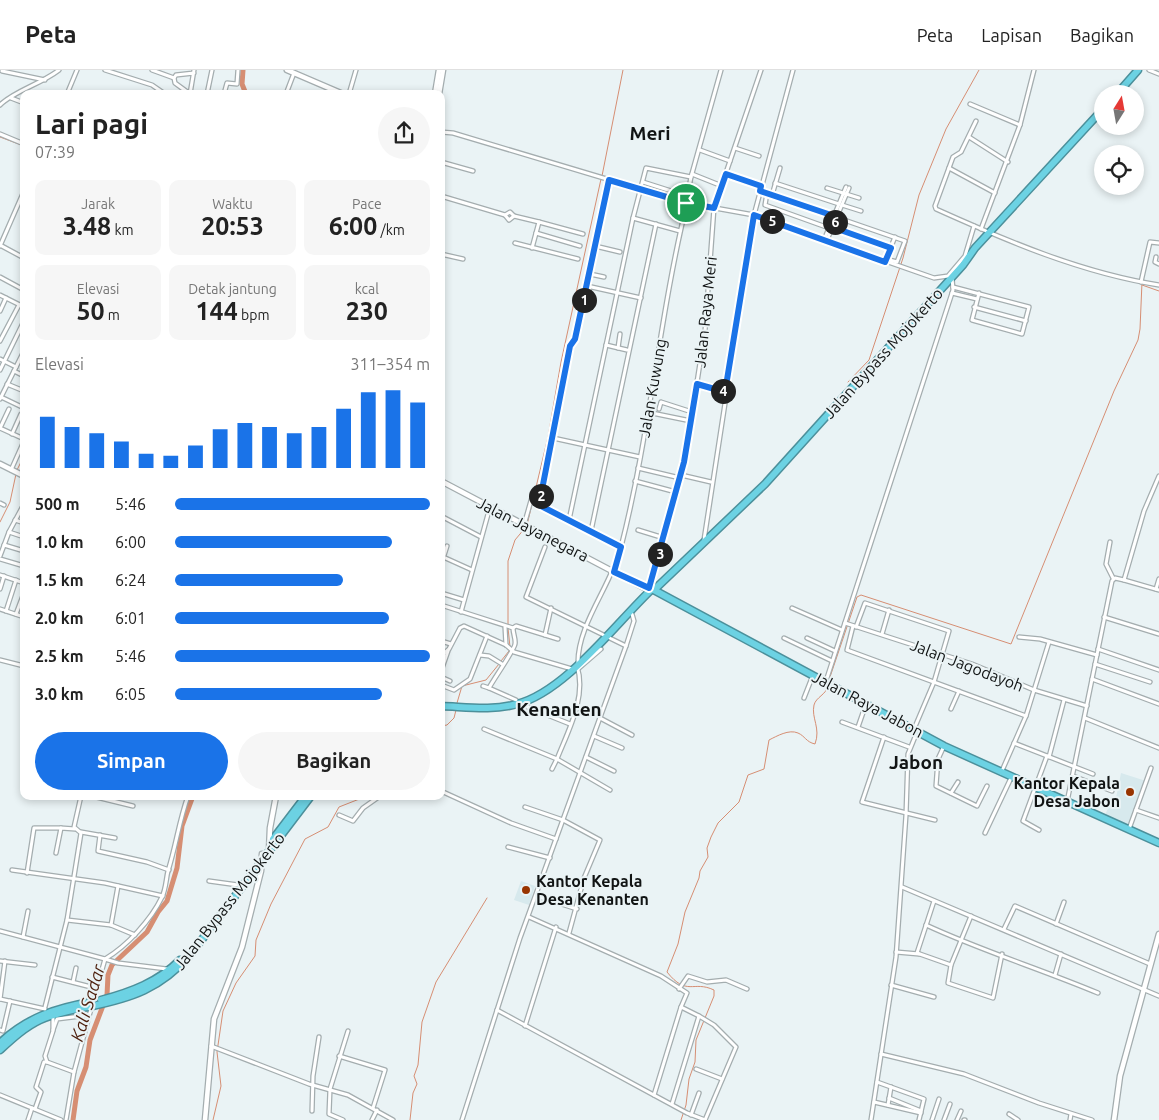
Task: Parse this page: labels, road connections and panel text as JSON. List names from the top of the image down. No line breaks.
{"streets":{"highway":["Jalan Bypass Mojokerto","Jalan Raya Jabon"],"street":["Jalan Raya Meri","Jalan Kuwung","Jalan Jayanegara","Jalan Jagodayoh"]},"crossings":[["Jalan Raya Meri","Jalan Bypass Mojokerto"],["Jalan Raya Meri","Jalan Jayanegara"],["Jalan Raya Meri","Jalan Raya Jabon"],["Jalan Bypass Mojokerto","Jalan Kuwung"],["Jalan Bypass Mojokerto","Jalan Jayanegara"],["Jalan Bypass Mojokerto","Jalan Raya Jabon"],["Jalan Kuwung","Jalan Jayanegara"],["Jalan Jayanegara","Jalan Raya Jabon"]],"districts":["Meri","Kenanten","Jabon"],"water":["Kali Sadar"],"places":["Kantor Kepala Desa Jabon","Kantor Kepala Desa Kenanten"],"north":"top","page":{"header":"Peta","nav":["Peta","Lapisan","Bagikan"],"heading":["Lari pagi","07:39"],"stats":[["Jarak","3.48 km"],["Waktu","20:53"],["Pace","6:00 /km"],["Elevasi","50 m"],["Detak jantung","144 bpm"],["kcal","230"]],"pins":["5","6","1","4","2","3"],"chart":["Elevasi","311–354 m"],"list":[{"name":"500 m","note":"5:46"},{"name":"1.0 km","note":"6:00"},{"name":"1.5 km","note":"6:24"},{"name":"2.0 km","note":"6:01"},{"name":"2.5 km","note":"5:46"},{"name":"3.0 km","note":"6:05"}],"buttons":["Simpan","Bagikan"]}}
